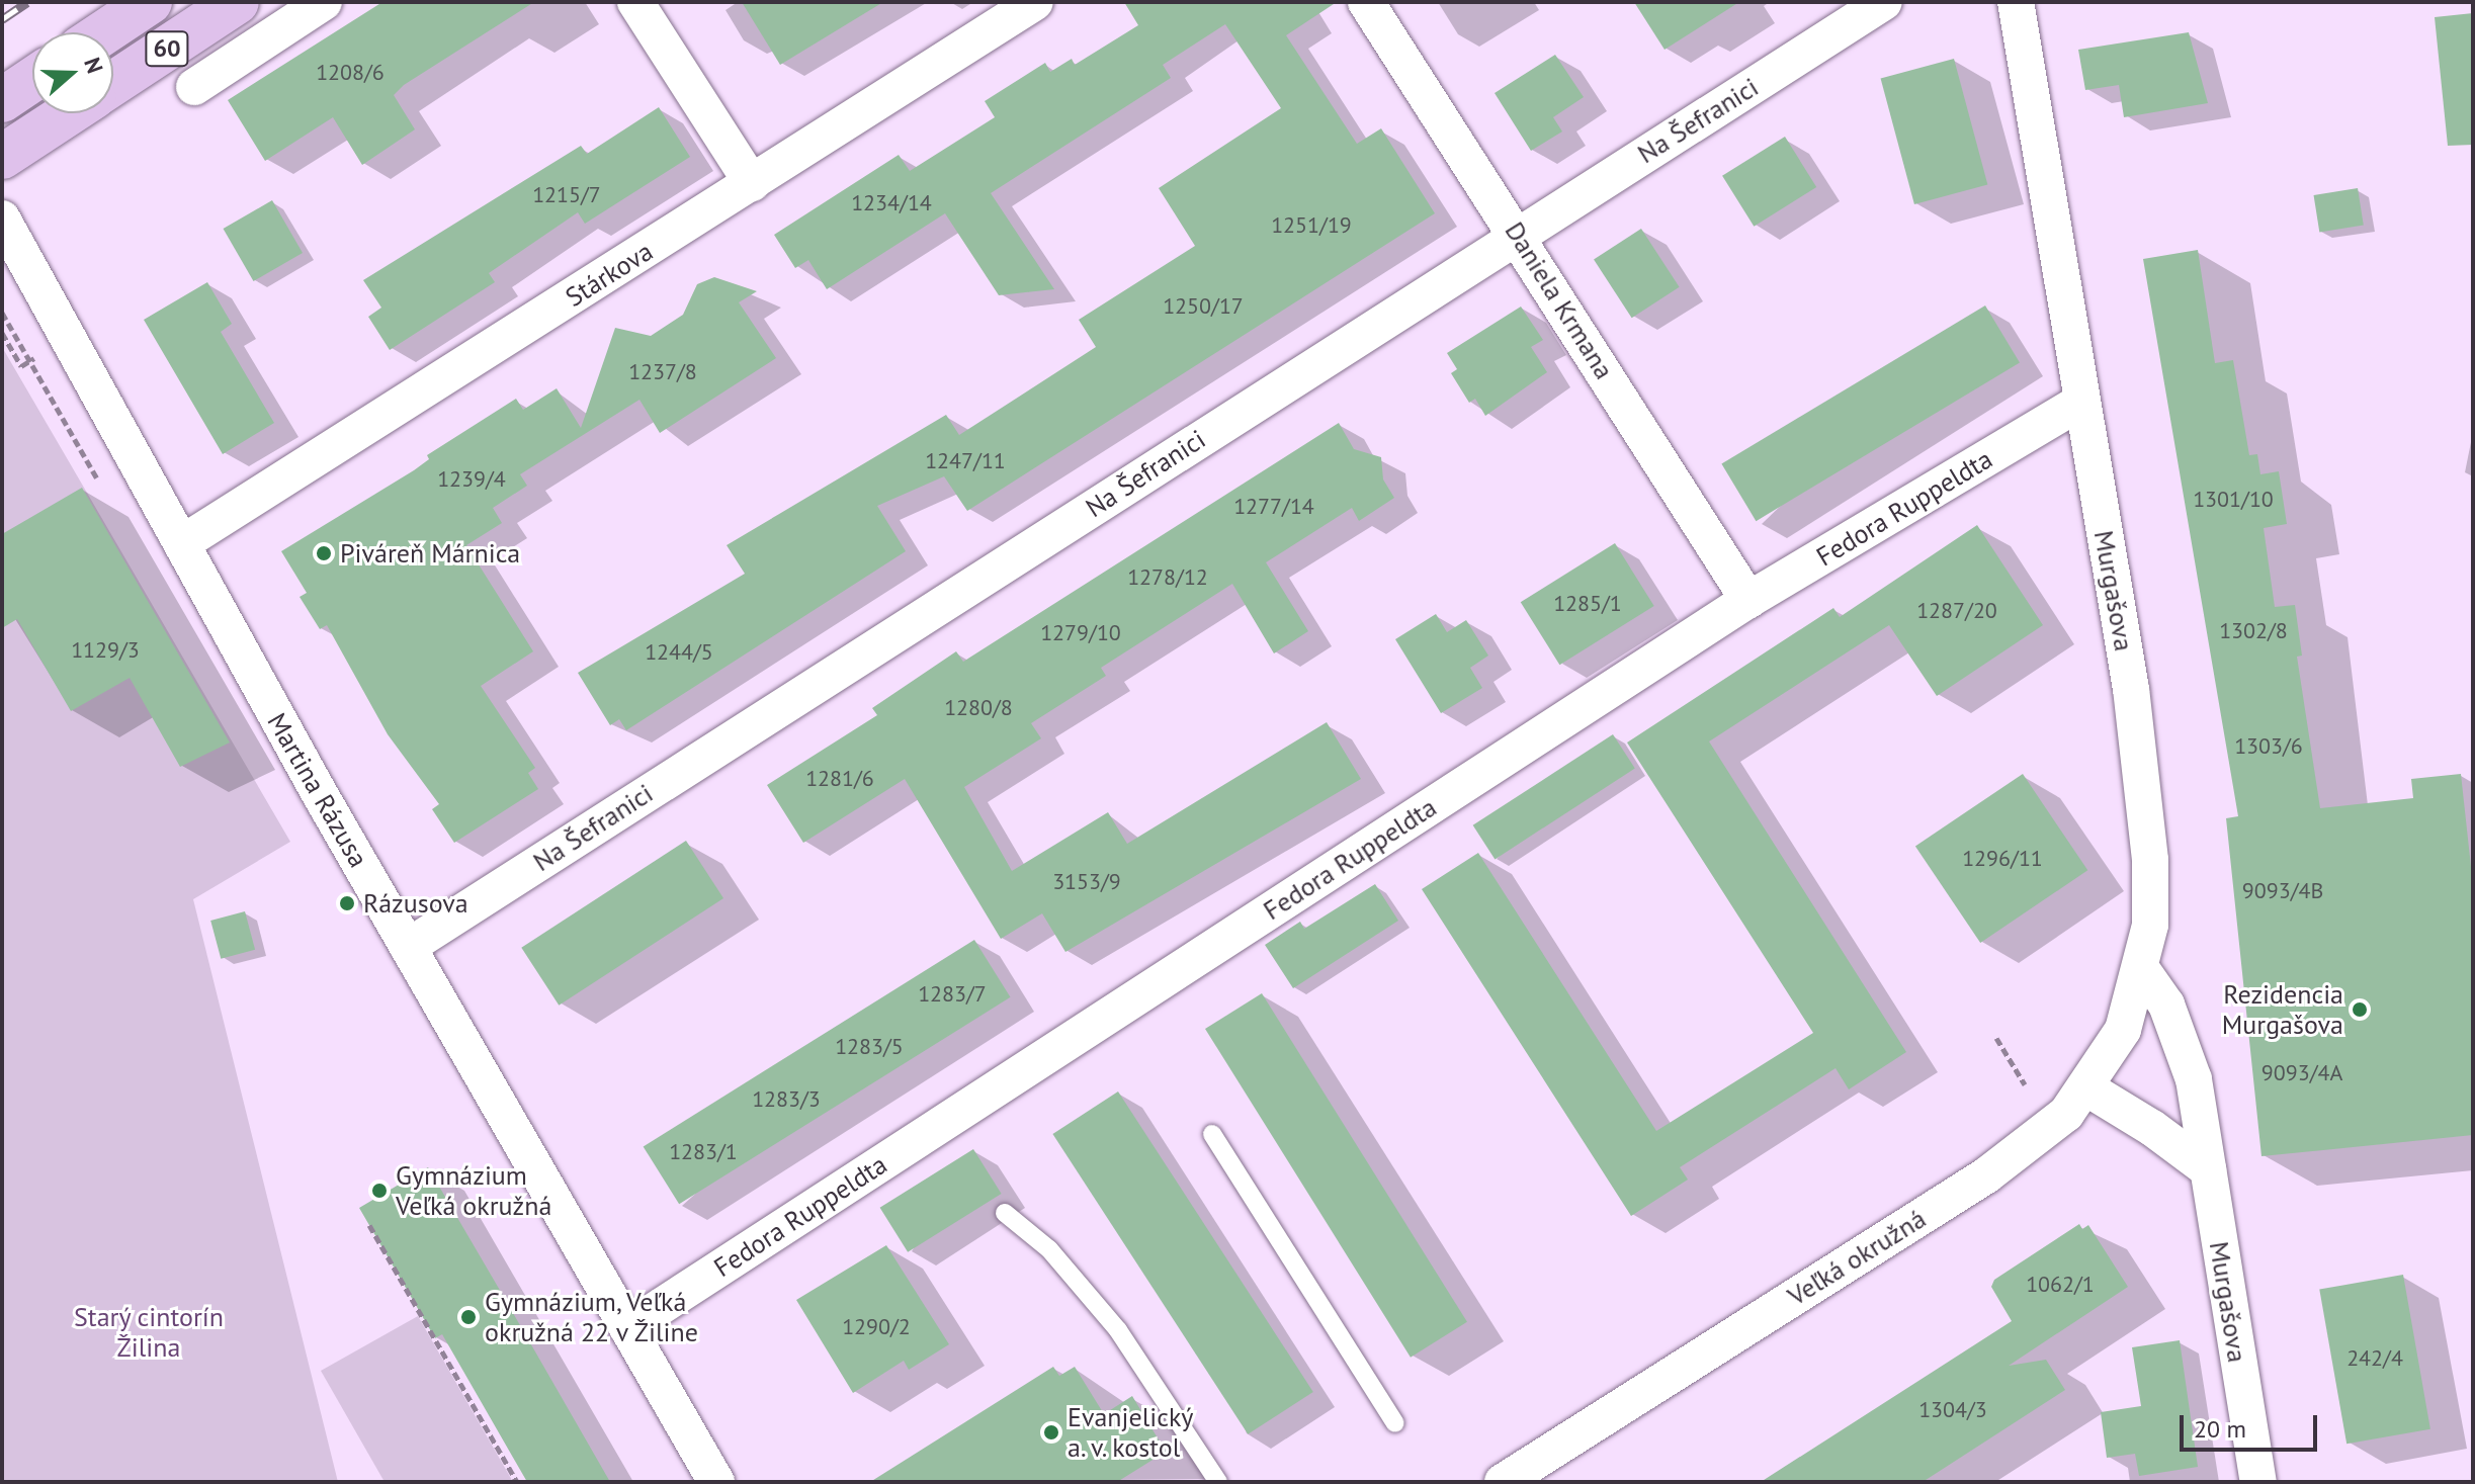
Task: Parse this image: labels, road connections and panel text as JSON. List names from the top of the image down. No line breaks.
{"streets":{"main road":["60"],"street":["Na Šefranici","Stárkova","Daniela Krmana","Fedora Ruppeldta","Murgašova","Martina Rázusa","Veľká okružná"]},"crossings":[["Na Šefranici","Daniela Krmana"],["Na Šefranici","Martina Rázusa"],["Stárkova","Martina Rázusa"],["Daniela Krmana","Fedora Ruppeldta"],["Fedora Ruppeldta","Murgašova"],["Fedora Ruppeldta","Martina Rázusa"],["Murgašova","Veľká okružná"]],"parks":["Starý cintorín Žilina"],"places":["Piváreň Márnica","Rázusova","Rezidencia Murgašova","Gymnázium Veľká okružná","Gymnázium, Veľká okružná 22 v Žiline","Evanjelický a. v. kostol"],"house_numbers":["1208/6","1215/7","1234/14","1251/19","1250/17","1237/8","1247/11","1239/4","1301/10","1277/14","1278/12","1285/1","1287/20","1302/8","1279/10","1129/3","1244/5","1280/8","1303/6","1281/6","1296/11","3153/9","9093/4B","1283/7","1283/5","9093/4A","1283/3","1283/1","1062/1","1290/2","242/4","1304/3"],"scale_bar":"20 m","north":"right"}
